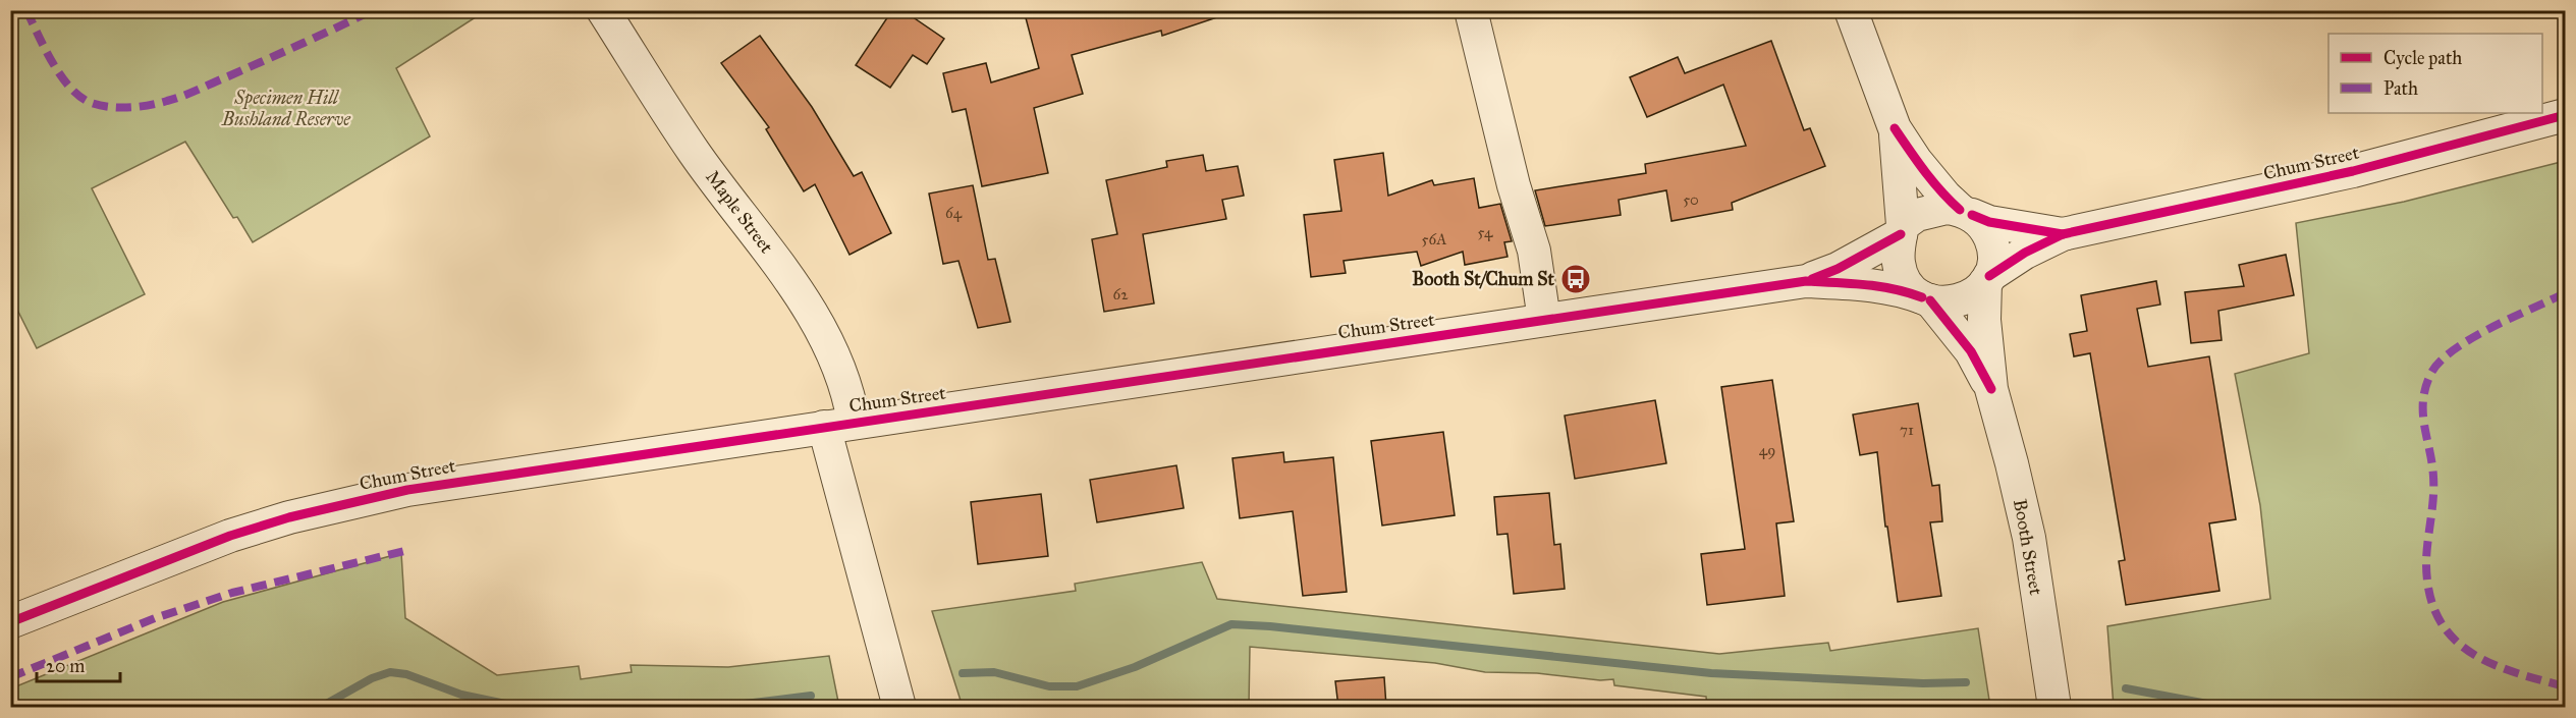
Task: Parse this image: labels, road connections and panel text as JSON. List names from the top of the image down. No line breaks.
{"streets":{"street":["Chum Street","Maple Street","Booth Street"]},"crossings":[["Chum Street","Maple Street"],["Chum Street","Booth Street"]],"parks":["Specimen Hill Bushland Reserve"],"places":{"bus stop":["Booth St/Chum St"]},"house_numbers":["50","64","54","56A","62","71","49"],"legend":["Cycle path","Path"],"scale_bar":"20 m"}
